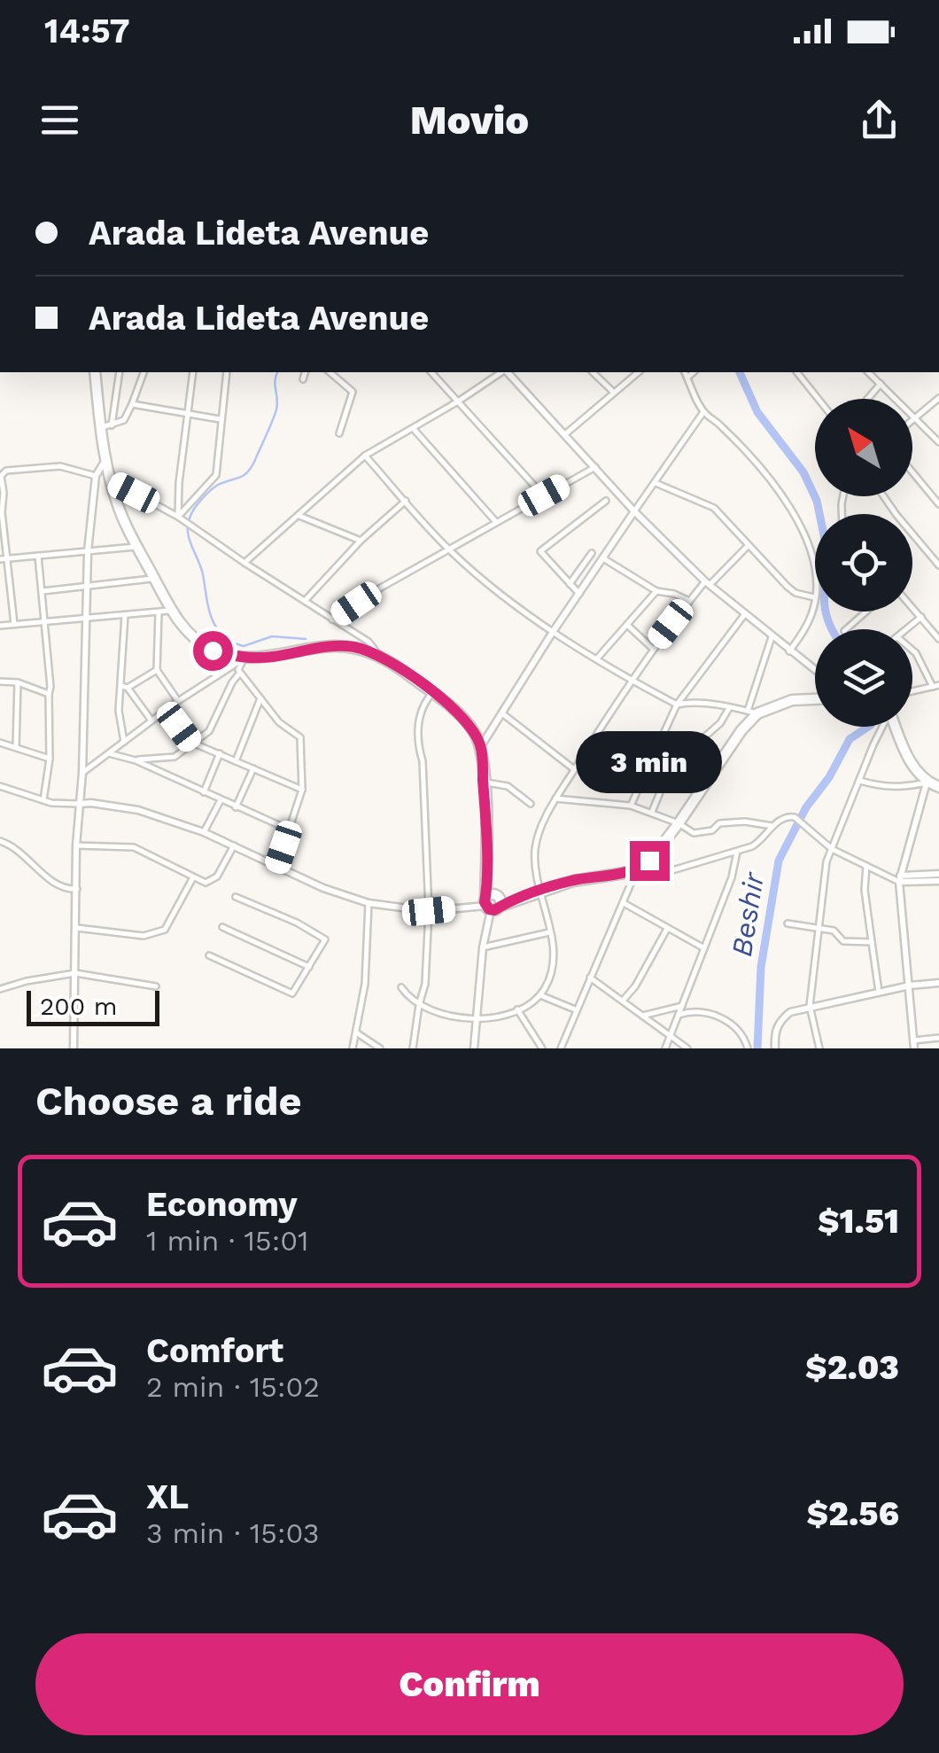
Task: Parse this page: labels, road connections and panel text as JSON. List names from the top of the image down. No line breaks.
{"water":["Beshir"],"scale_bar":"200 m","north":"top left","page":{"status":"14:57","header":"Movio","banner":["Arada Lideta Avenue","Arada Lideta Avenue"],"bubble":"3 min","scale":"200 m","heading":"Choose a ride","list":[{"name":"Economy","note":"1 min · 15:01","value":"$1.51"},{"name":"Comfort","note":"2 min · 15:02","value":"$2.03"},{"name":"XL","note":"3 min · 15:03","value":"$2.56"}],"buttons":"Confirm"}}
